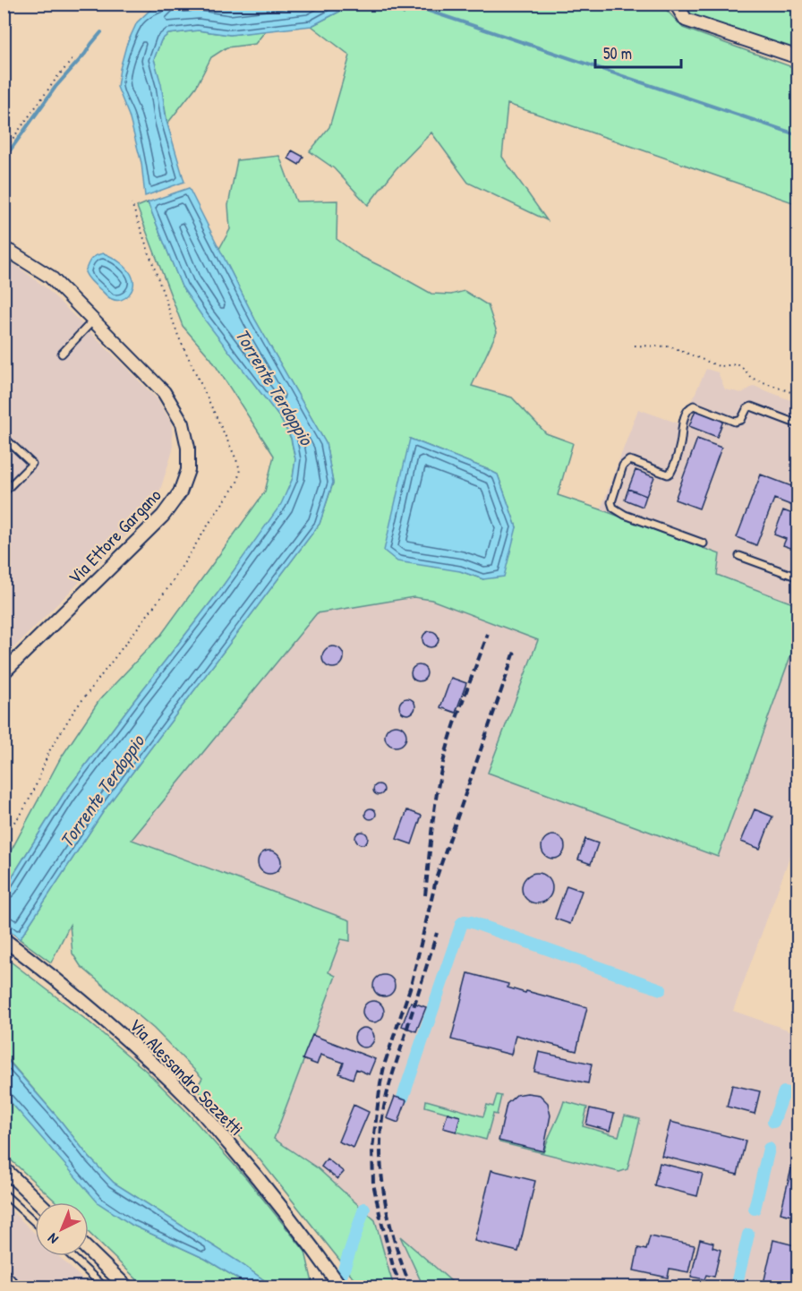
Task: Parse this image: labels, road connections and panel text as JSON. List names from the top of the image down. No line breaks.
{"streets":{"street":["Via Ettore Gargano","Via Alessandro Sozzetti"]},"water":["Torrente Terdoppio"],"scale_bar":"50 m","north":"bottom left"}
